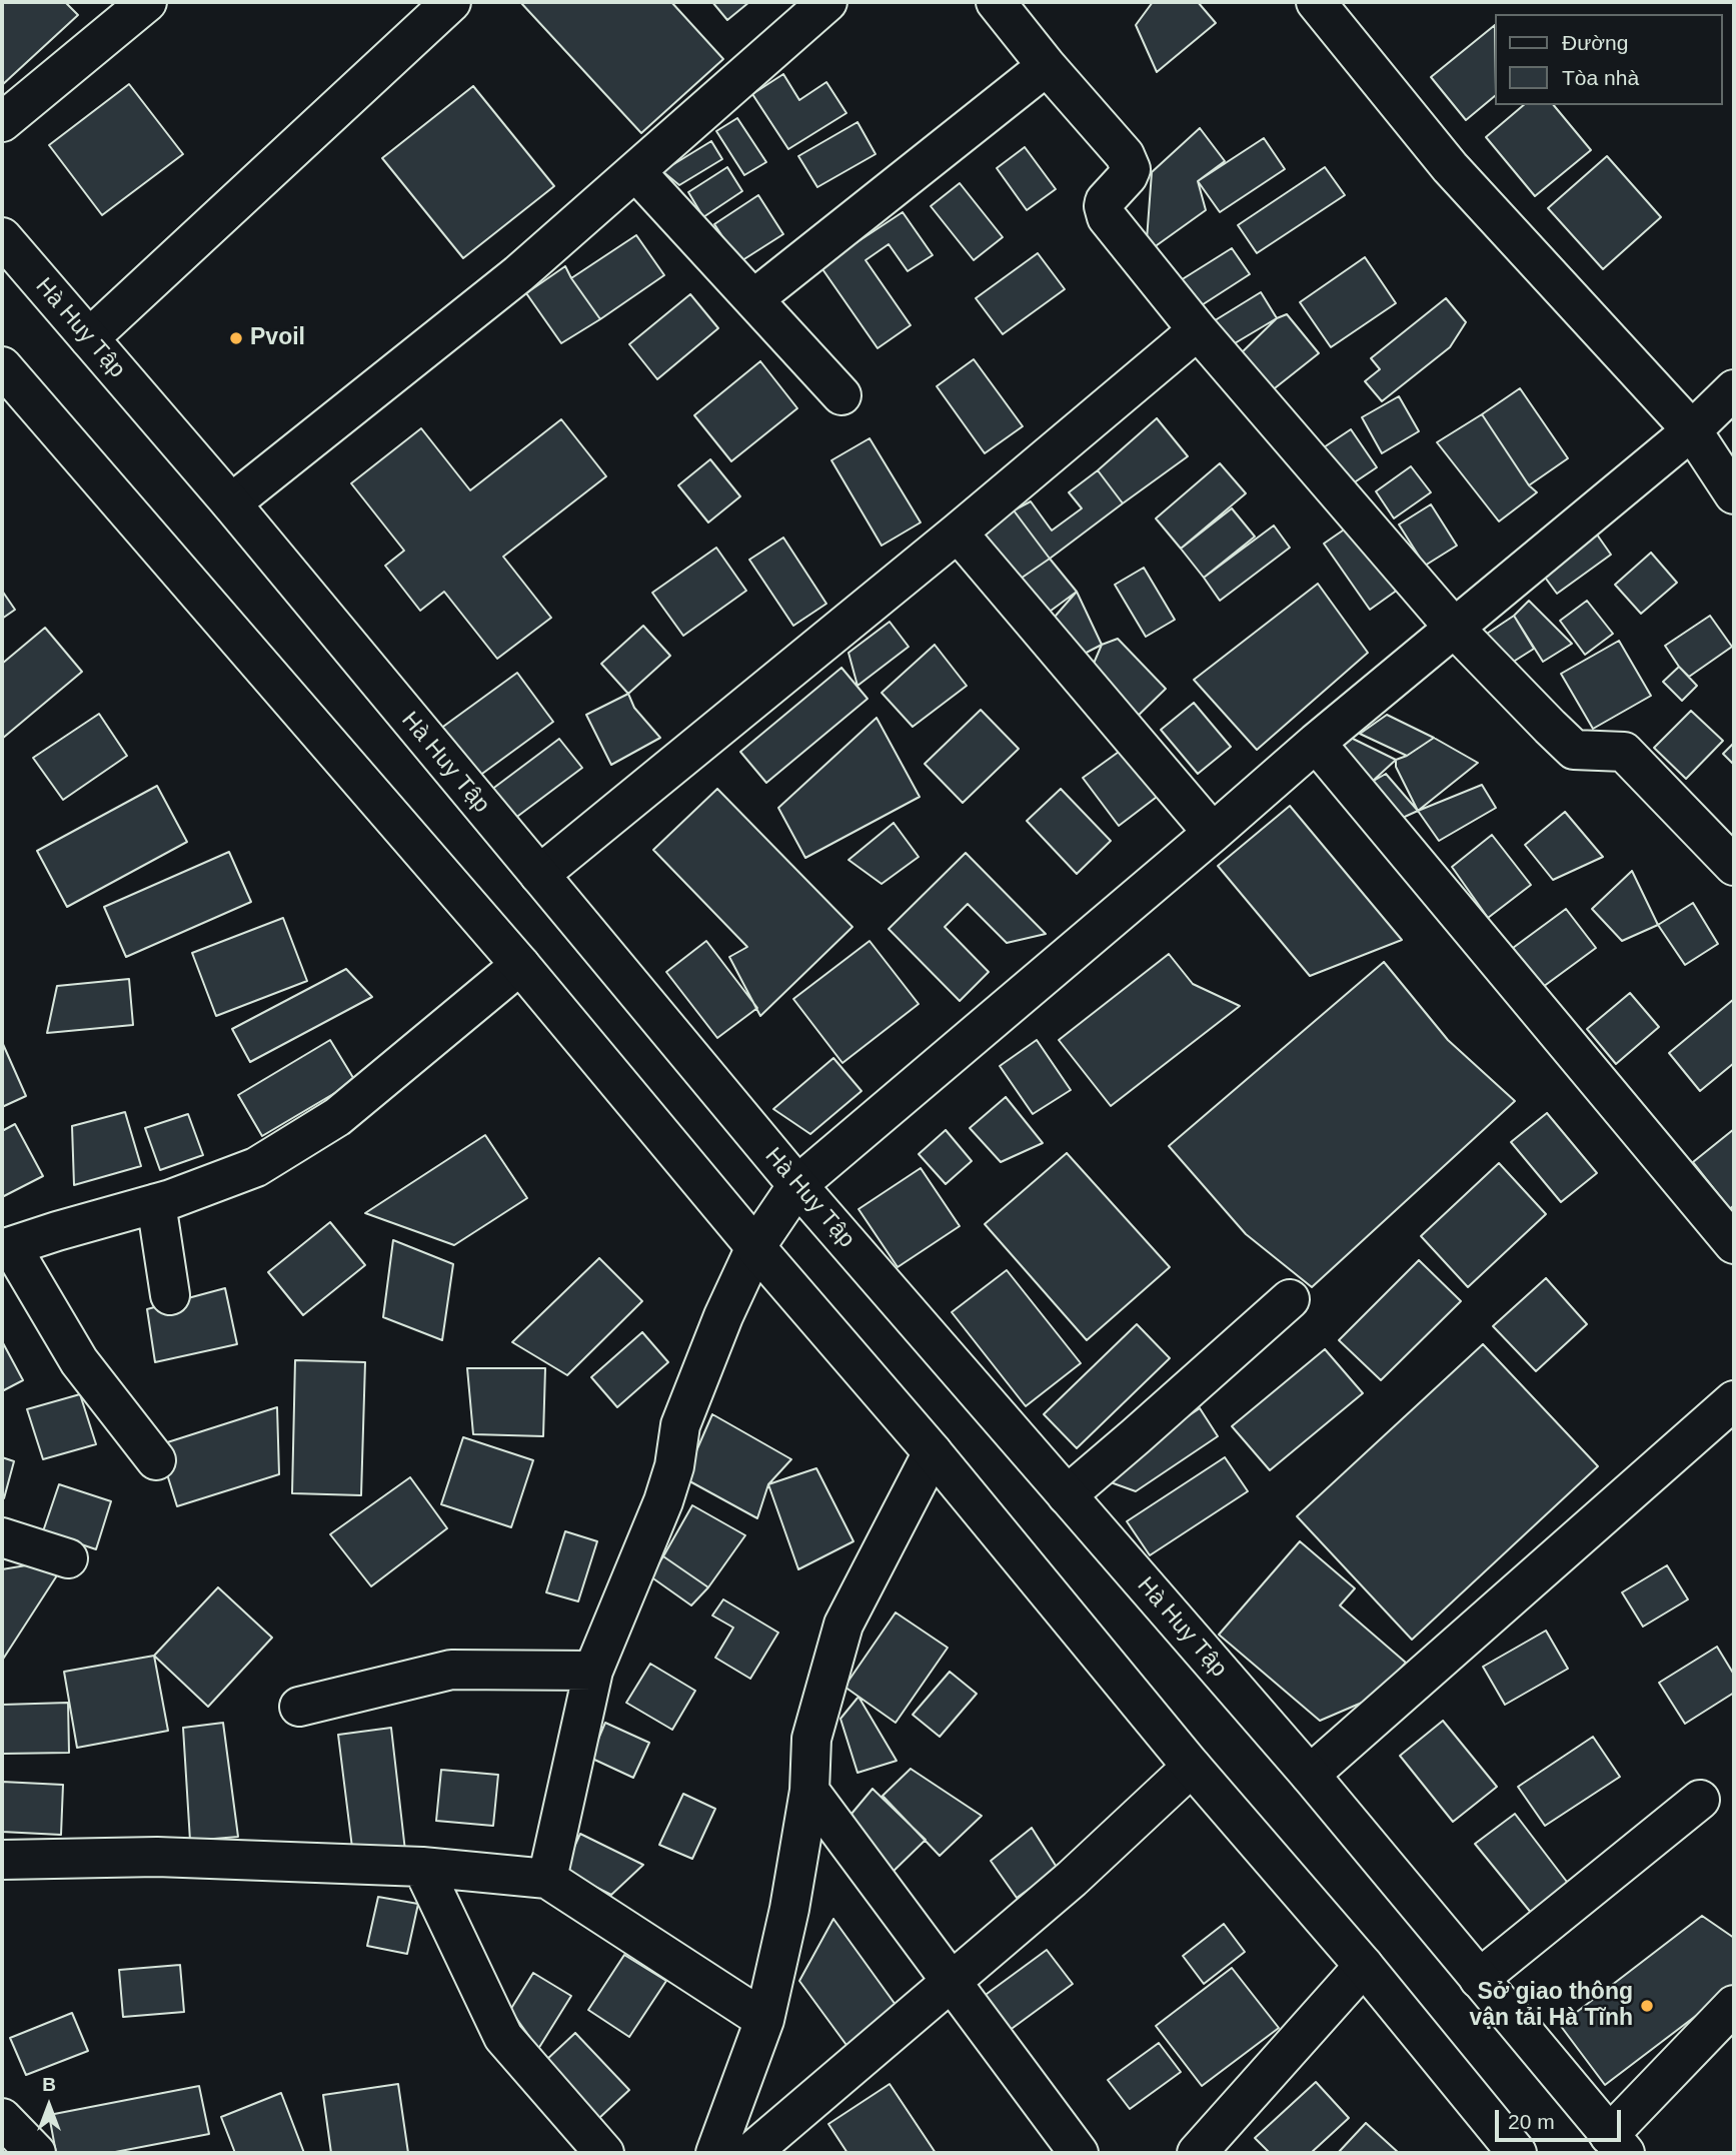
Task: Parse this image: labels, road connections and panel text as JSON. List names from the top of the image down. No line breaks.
{"streets":{"street":["Hà Huy Tập"]},"places":["Pvoil","Sở giao thông vận tải Hà Tĩnh"],"legend":["Đường","Tòa nhà"],"scale_bar":"20 m","north":"top"}
